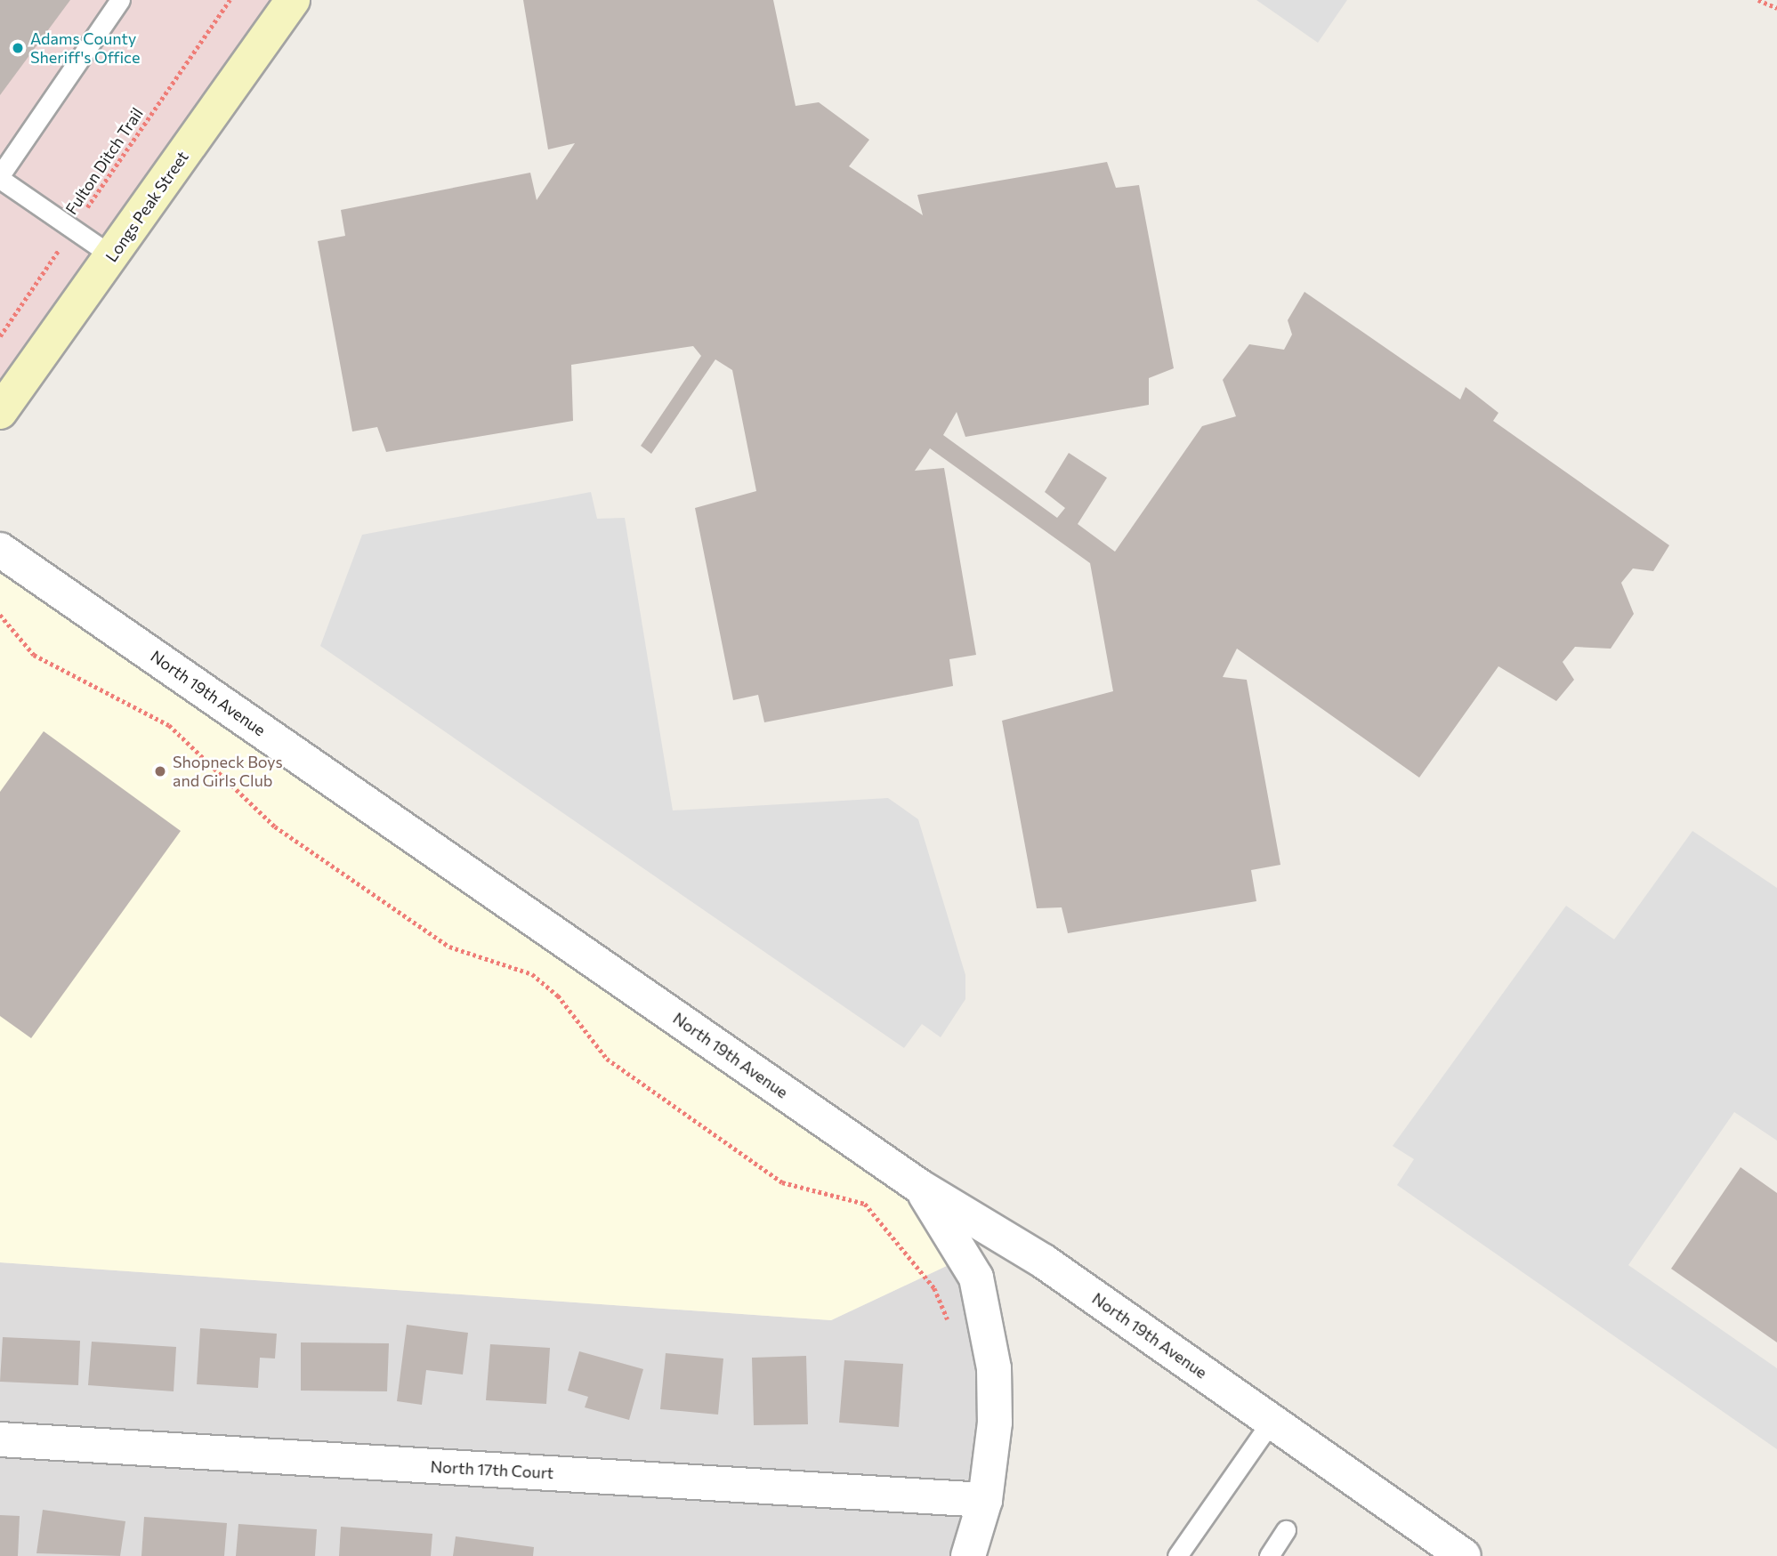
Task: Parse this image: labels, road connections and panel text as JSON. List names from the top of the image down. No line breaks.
{"streets":{"street":["Longs Peak Street","North 19th Avenue","North 17th Court"],"path":["Fulton Ditch Trail"]},"places":["Adams County Sheriff's Office","Shopneck Boys and Girls Club"]}
